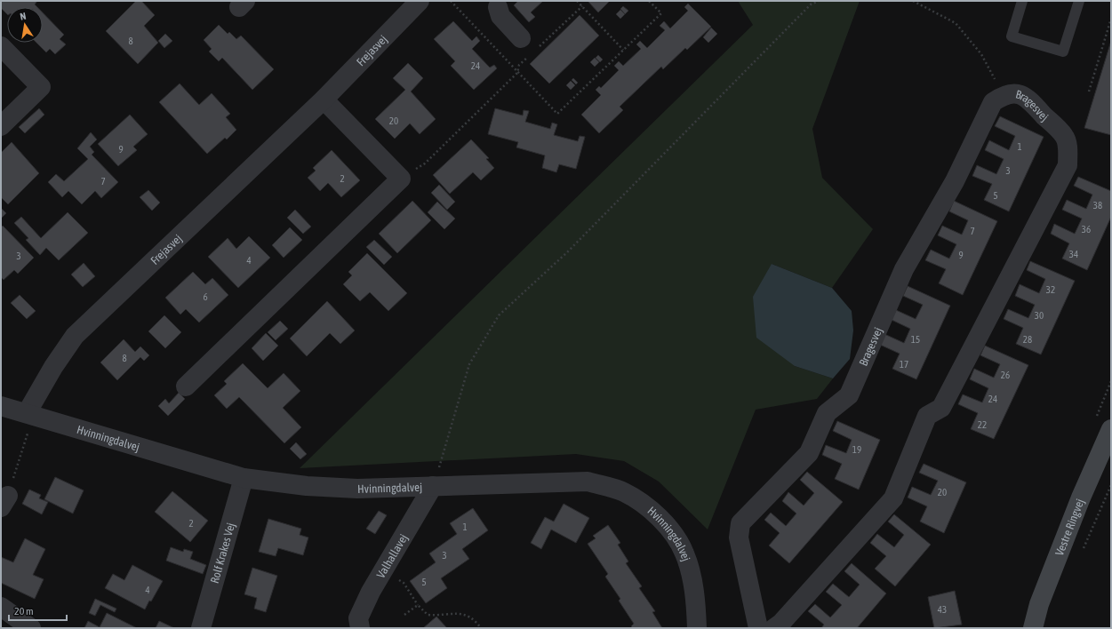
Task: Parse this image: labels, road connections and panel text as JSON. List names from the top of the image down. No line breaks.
{"streets":{"main road":["Vestre Ringvej"],"street":["Frejasvej","Bragesvej","Hvinningdalvej","Rolf Krakes Vej","Valhallavej"]},"crossings":[["Frejasvej","Hvinningdalvej"],["Hvinningdalvej","Rolf Krakes Vej"],["Hvinningdalvej","Valhallavej"]],"house_numbers":["8","24","20","1","9","3","2","7","5","38","36","7","34","9","3","4","32","6","30","15","28","8","17","26","24","22","19","20","2","1","3","5","4","43"],"scale_bar":"20 m","north":"top"}
